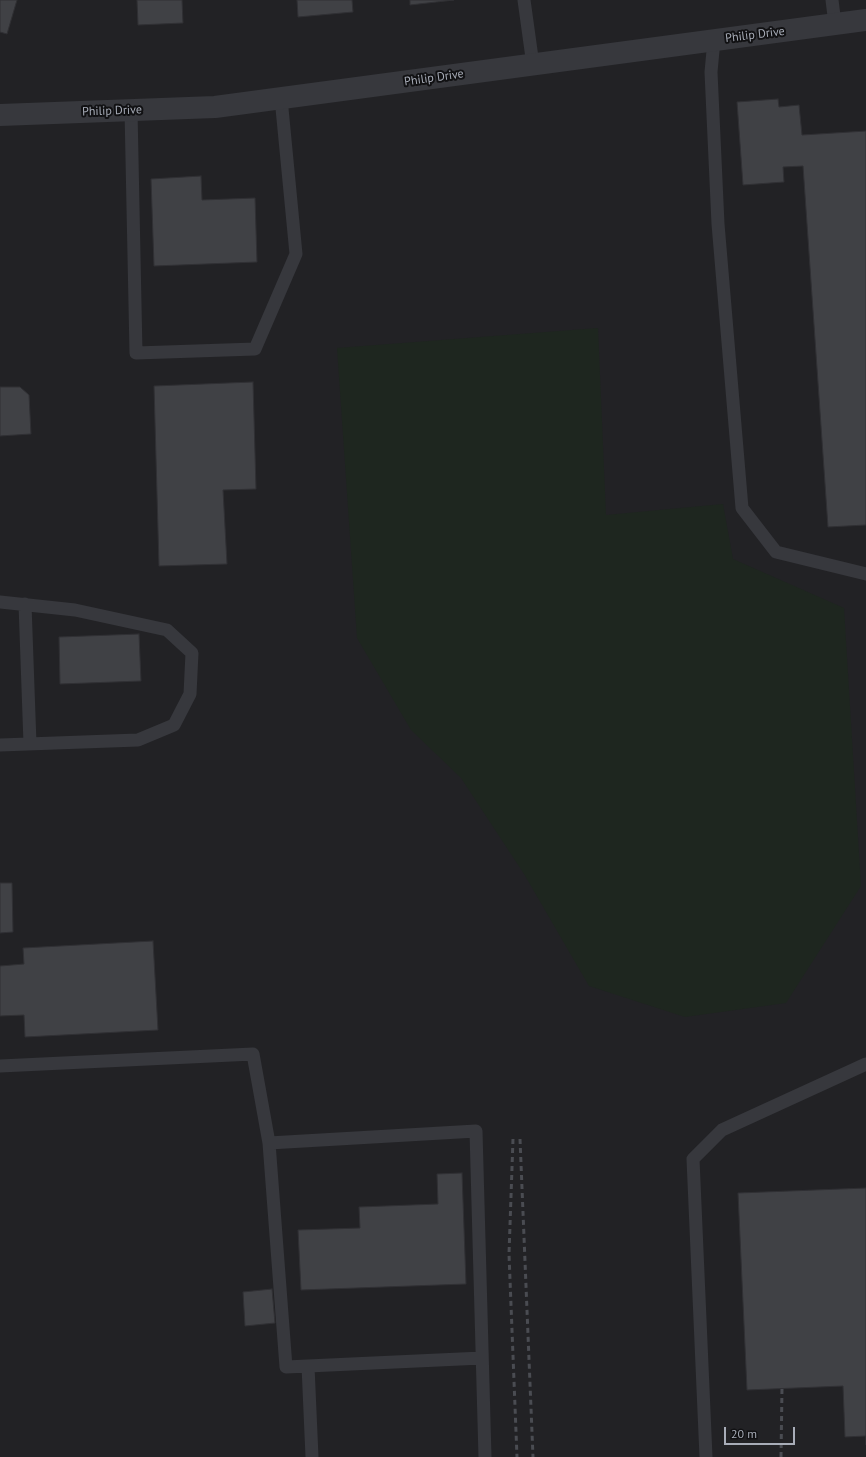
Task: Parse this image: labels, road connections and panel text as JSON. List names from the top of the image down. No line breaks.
{"streets":{"street":["Philip Drive"]},"scale_bar":"20 m"}
